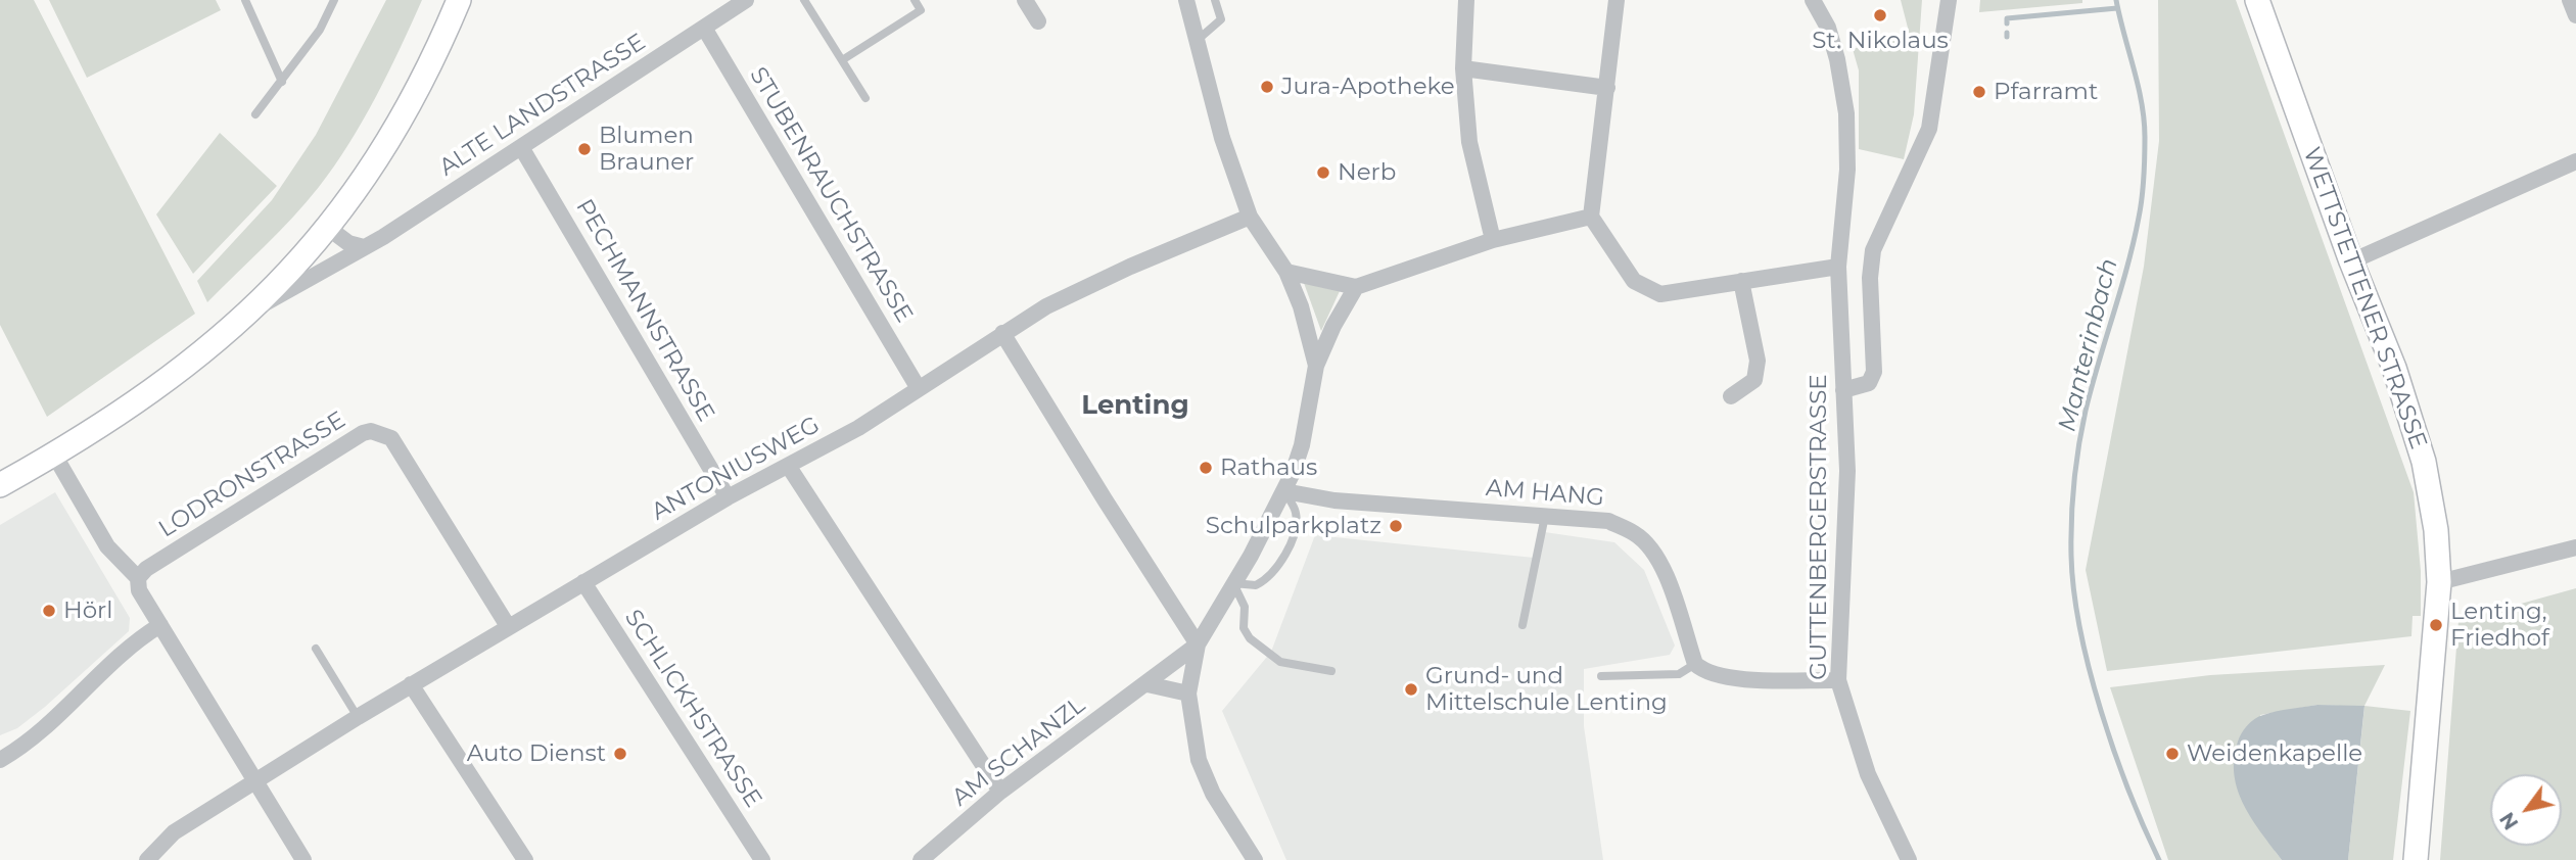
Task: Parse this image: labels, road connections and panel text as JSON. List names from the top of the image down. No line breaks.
{"streets":{"street":["ALTE LANDSTRASSE","STUBENRAUCHSTRASSE","WETTSTETTENER STRASSE","PECHMANNSTRASSE","ANTONIUSWEG","LODRONSTRASSE","AM HANG","GUTTENBERGERSTRASSE","SCHLICKHSTRASSE","AM SCHANZL"]},"crossings":[["ALTE LANDSTRASSE","STUBENRAUCHSTRASSE"],["ALTE LANDSTRASSE","PECHMANNSTRASSE"],["STUBENRAUCHSTRASSE","ANTONIUSWEG"],["PECHMANNSTRASSE","ANTONIUSWEG"],["ANTONIUSWEG","LODRONSTRASSE"],["ANTONIUSWEG","SCHLICKHSTRASSE"]],"districts":["Lenting"],"water":["Manterinbach"],"places":["St. Nikolaus","Jura-Apotheke","Pfarramt","Blumen Brauner","Nerb","Rathaus","Schulparkplatz","Hörl","Lenting, Friedhof","Grund- und Mittelschule Lenting","Auto Dienst","Weidenkapelle"],"north":"bottom left"}
